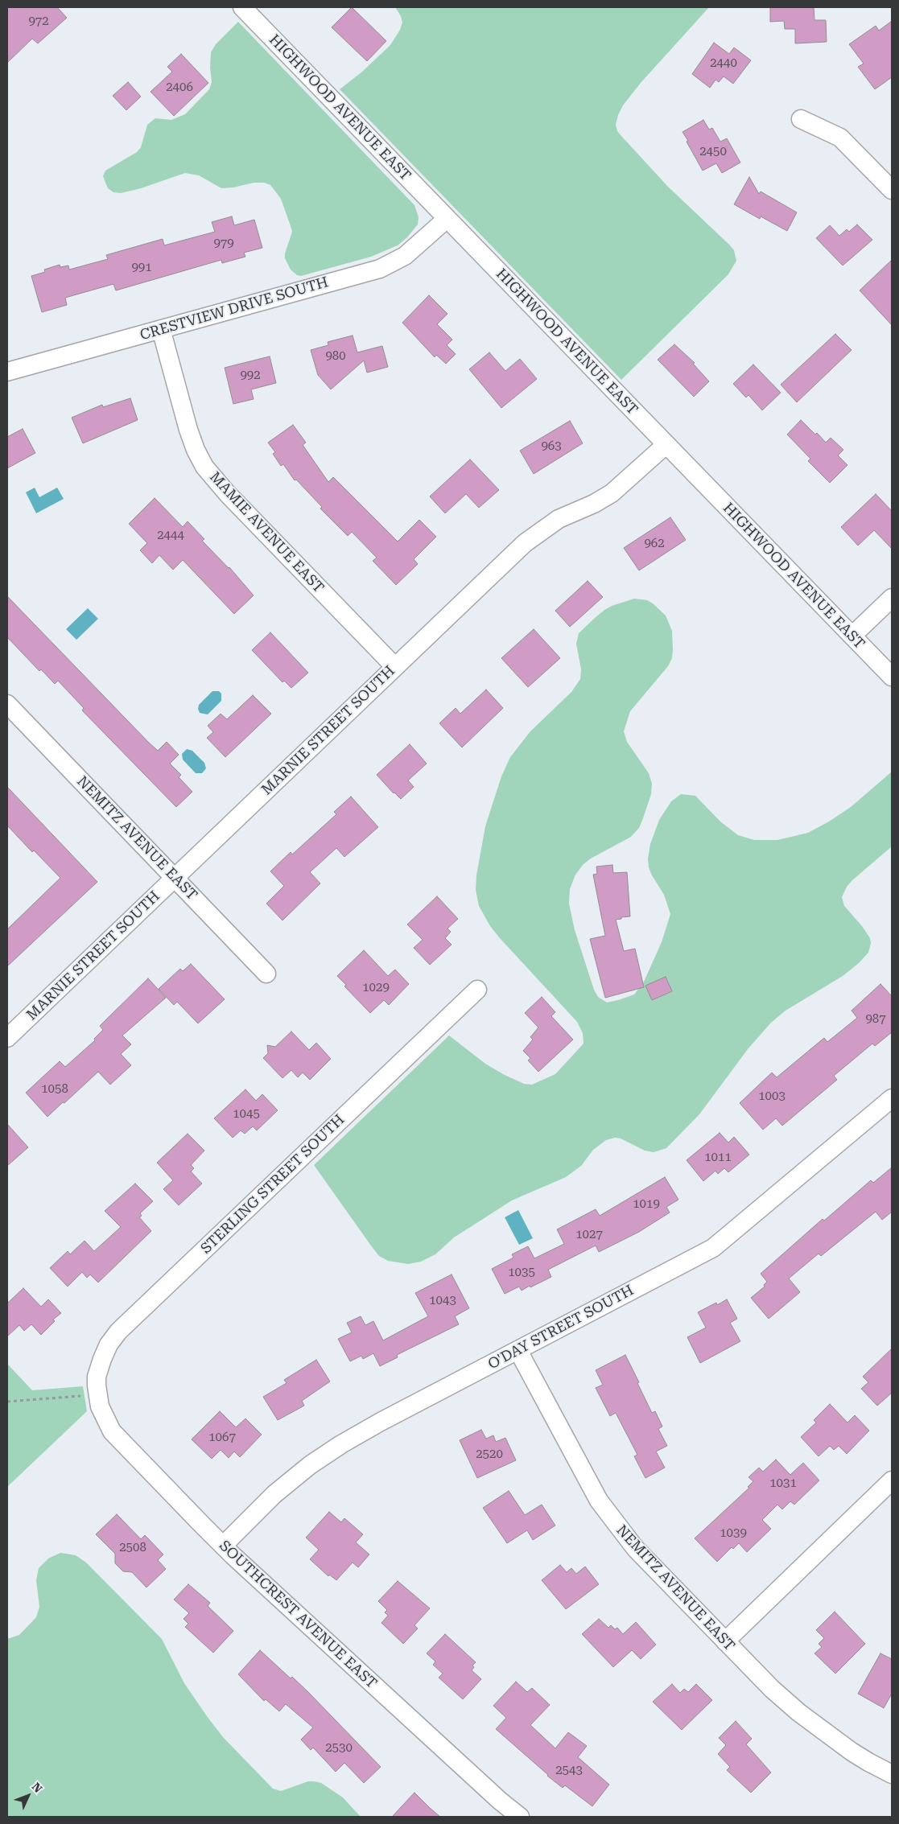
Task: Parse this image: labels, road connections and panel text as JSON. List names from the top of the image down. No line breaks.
{"streets":{"street":["HIGHWOOD AVENUE EAST","CRESTVIEW DRIVE SOUTH","MAMIE AVENUE EAST","MARNIE STREET SOUTH","NEMITZ AVENUE EAST","STERLING STREET SOUTH","O'DAY STREET SOUTH","SOUTHCREST AVENUE EAST"]},"crossings":[["HIGHWOOD AVENUE EAST","CRESTVIEW DRIVE SOUTH"],["HIGHWOOD AVENUE EAST","MARNIE STREET SOUTH"],["CRESTVIEW DRIVE SOUTH","MAMIE AVENUE EAST"],["MAMIE AVENUE EAST","MARNIE STREET SOUTH"],["MARNIE STREET SOUTH","NEMITZ AVENUE EAST"],["NEMITZ AVENUE EAST","O'DAY STREET SOUTH"],["STERLING STREET SOUTH","SOUTHCREST AVENUE EAST"],["O'DAY STREET SOUTH","SOUTHCREST AVENUE EAST"]],"house_numbers":["972","2440","2406","2450","979","991","980","992","963","2444","962","1029","987","1058","1003","1045","1011","1019","1027","1035","1043","1067","2520","1031","1039","2508","2530","2543"],"north":"top right"}
